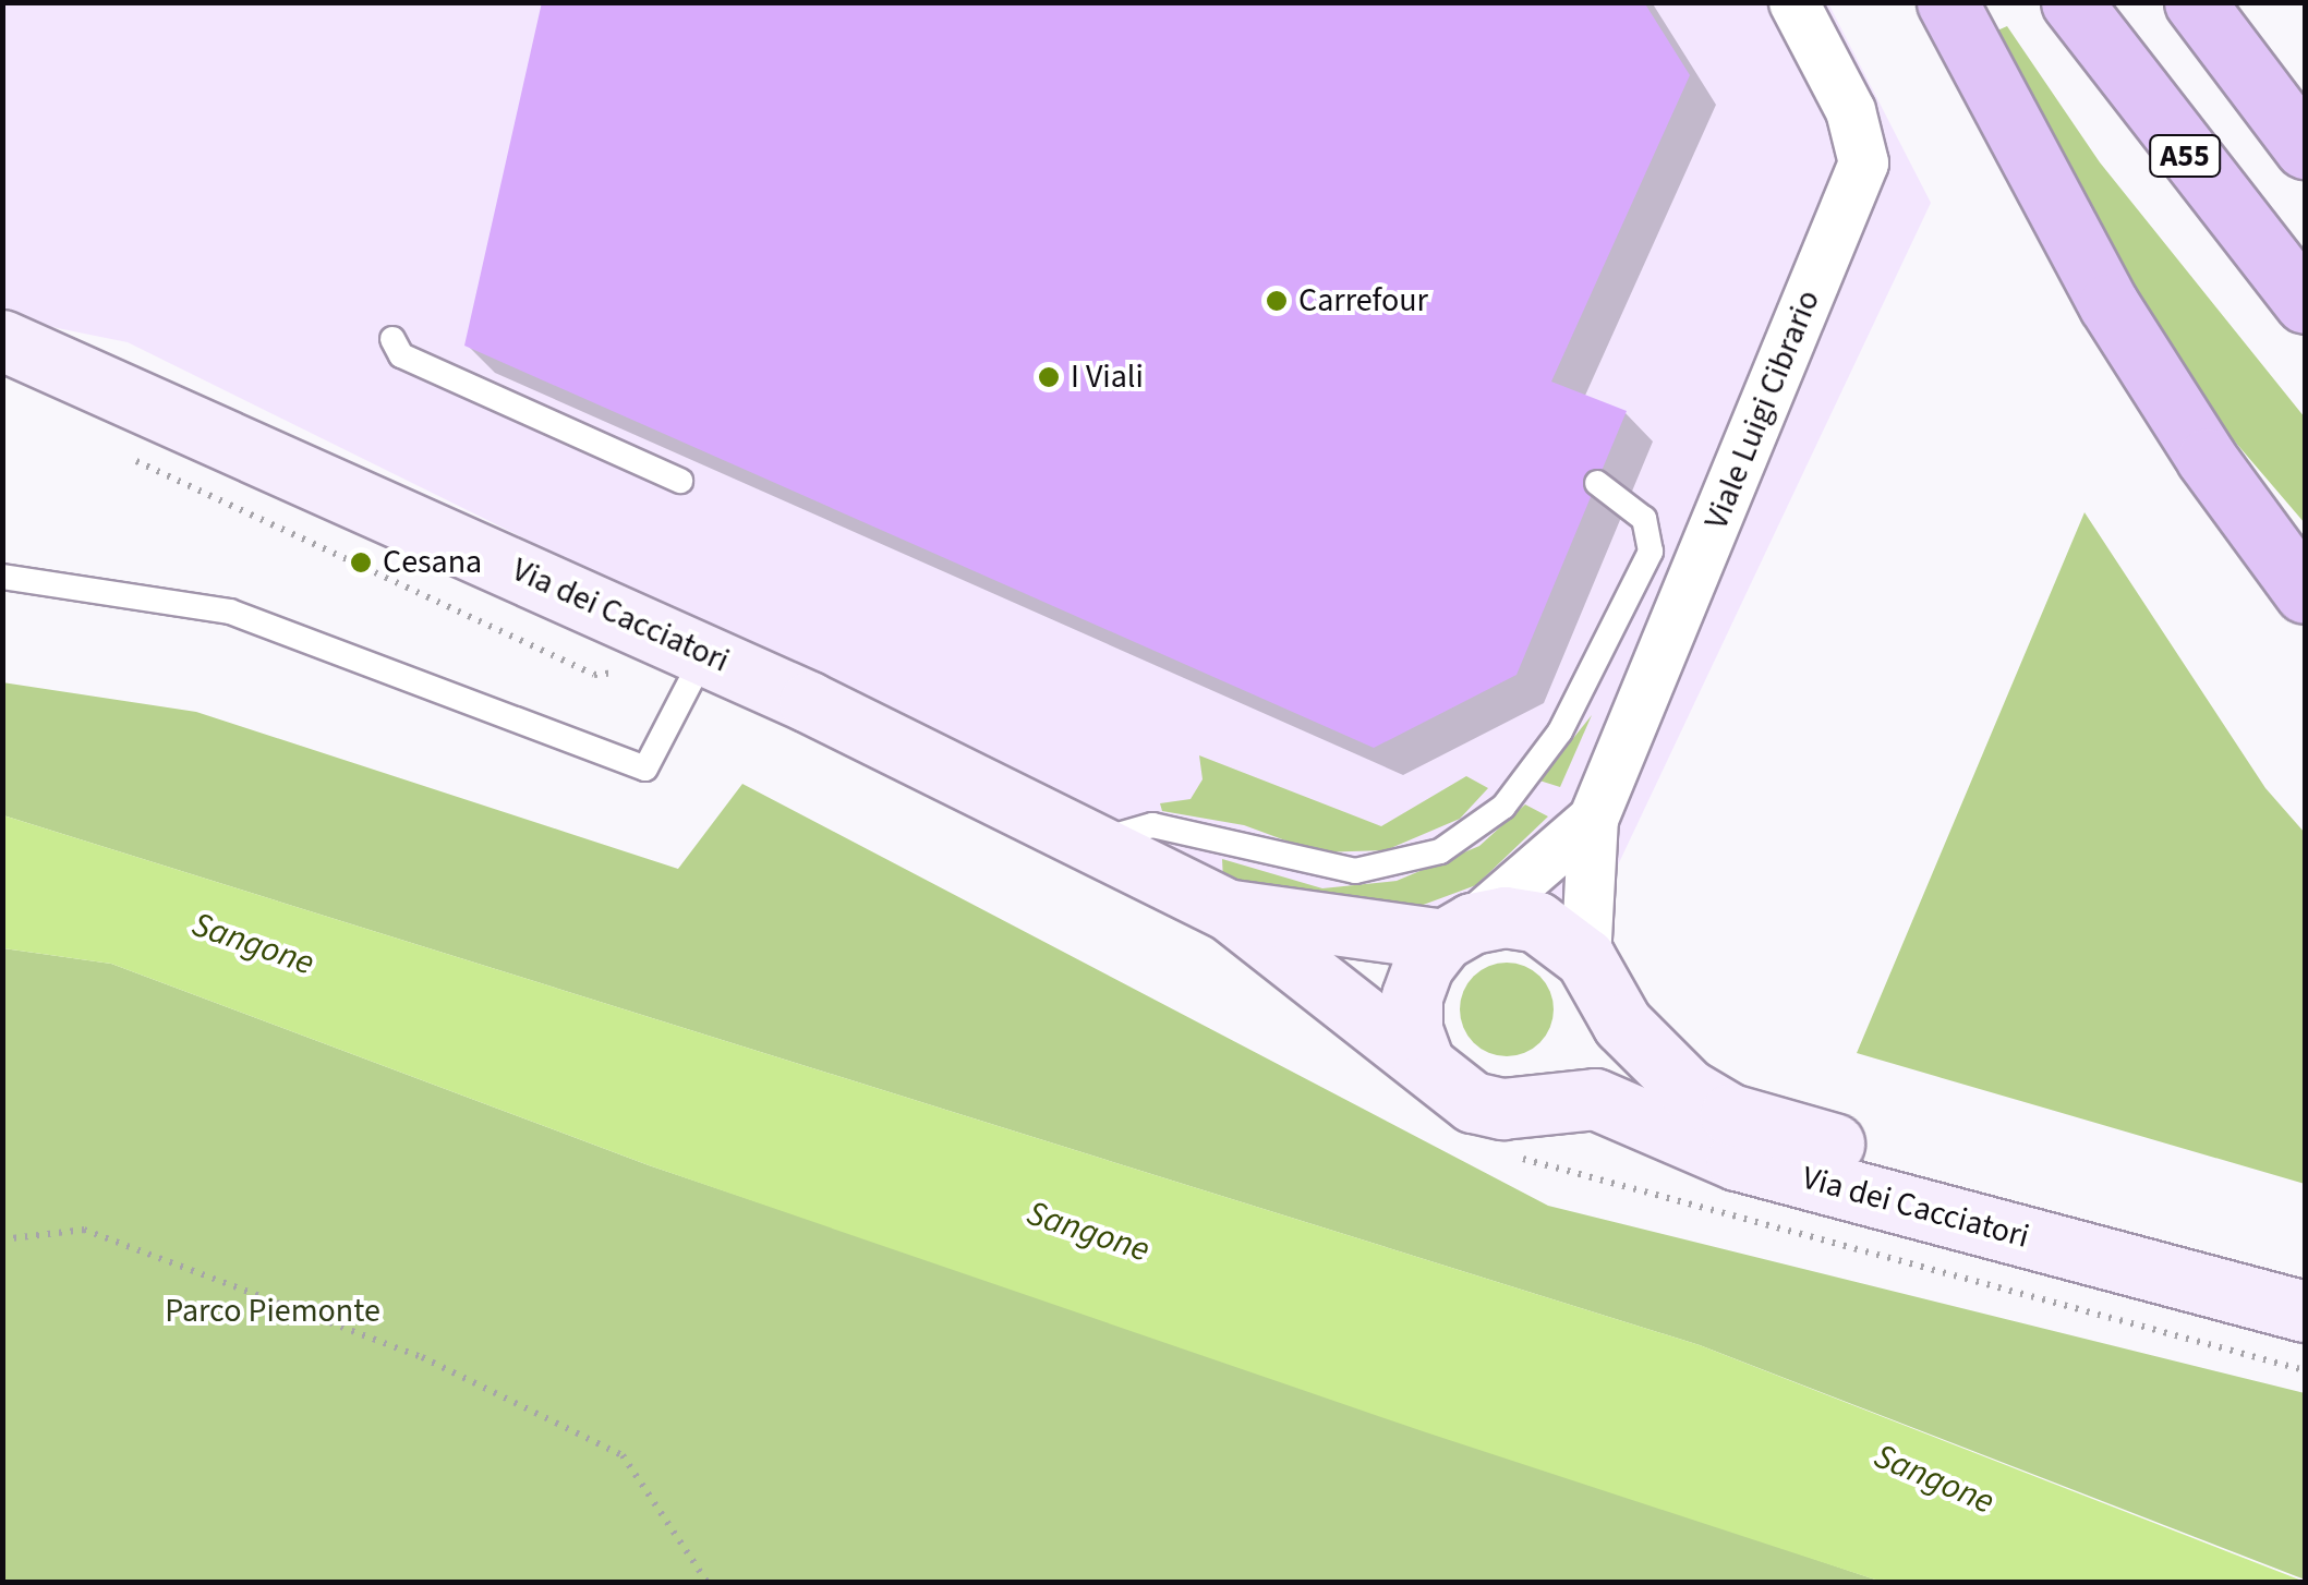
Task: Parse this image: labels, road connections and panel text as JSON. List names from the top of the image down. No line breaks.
{"streets":{"highway":["A55"],"street":["Viale Luigi Cibrario","Via dei Cacciatori"]},"water":["Sangone"],"parks":["Parco Piemonte"],"places":["Carrefour","I Viali","Cesana"]}
